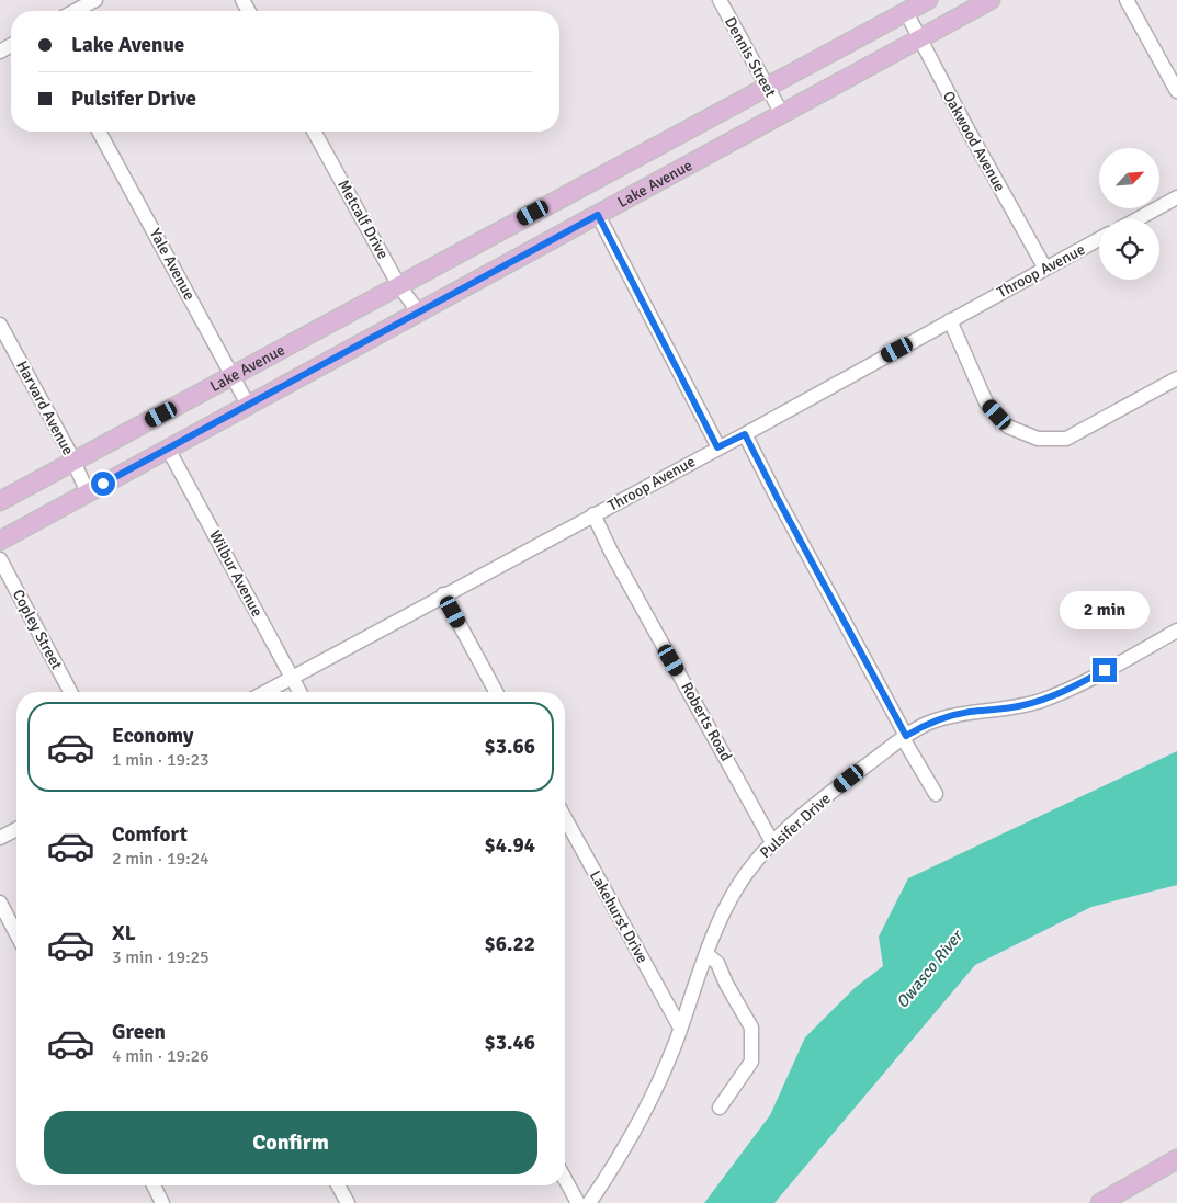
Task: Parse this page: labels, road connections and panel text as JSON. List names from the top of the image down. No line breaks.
{"streets":{"main road":["Lake Avenue"],"street":["Dennis Street","Oakwood Avenue","Metcalf Drive","Yale Avenue","Throop Avenue","Harvard Avenue","Wilbur Avenue","Copley Street","Roberts Road","Pulsifer Drive","Lakehurst Drive"]},"crossings":[["Dennis Street","Lake Avenue"],["Oakwood Avenue","Lake Avenue"],["Oakwood Avenue","Throop Avenue"],["Lake Avenue","Metcalf Drive"],["Lake Avenue","Yale Avenue"],["Lake Avenue","Harvard Avenue"],["Lake Avenue","Wilbur Avenue"],["Throop Avenue","Wilbur Avenue"],["Throop Avenue","Roberts Road"],["Roberts Road","Pulsifer Drive"],["Pulsifer Drive","Lakehurst Drive"]],"water":["Owasco River"],"north":"top right","page":{"banner":["Lake Avenue","Pulsifer Drive"],"bubble":"2 min","list":[{"name":"Economy","note":"1 min · 19:23","value":"$3.66"},{"name":"Comfort","note":"2 min · 19:24","value":"$4.94"},{"name":"XL","note":"3 min · 19:25","value":"$6.22"},{"name":"Green","note":"4 min · 19:26","value":"$3.46"}],"buttons":"Confirm"}}
